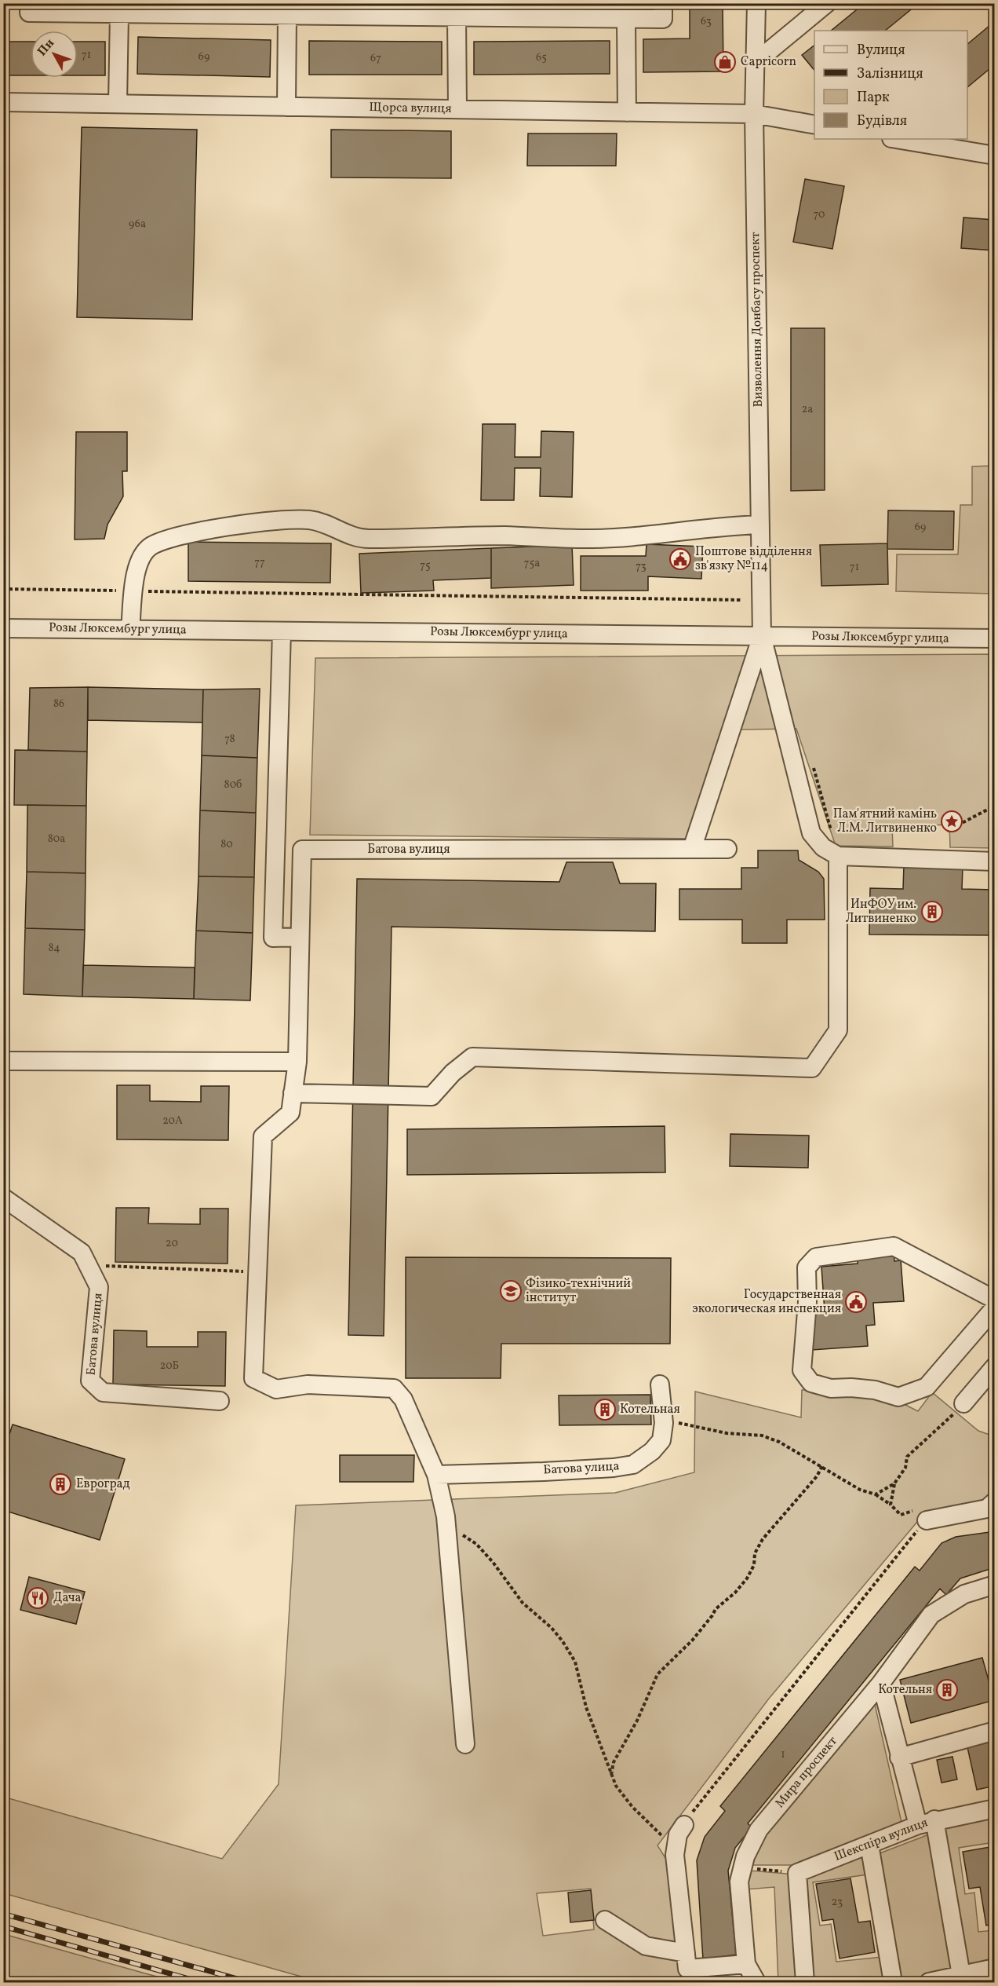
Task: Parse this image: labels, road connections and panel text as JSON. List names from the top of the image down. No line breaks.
{"streets":{"street":["Щорса вулиця","Визволення Донбасу проспект","Розы Люксембург улица","Батова вулиця","Батова улица","Мира проспект","Шекспіра вулиця"]},"crossings":[["Щорса вулиця","Визволення Донбасу проспект"],["Визволення Донбасу проспект","Розы Люксембург улица"]],"places":{"shop":["Capricorn"],"public building":["Поштове відділення зв'язку №114","Государственная экологическая инспекция"],"place":["Пам'ятний камінь Л.М. Литвиненко"],"building":["ИнФОУ им. Литвиненко","Котельная","Евроград","Котельня"],"school or university":["Фізико-технічний інститут"],"restaurant":["Дача"]},"house_numbers":["63","71","69","65","67","70","96а","2а","69","77","75а","75","73","71","86","78","80б","80а","80","84","20А","20","20Б","1","23"],"legend":["Вулиця","Залізниця","Парк","Будівля"],"north":"top left"}
